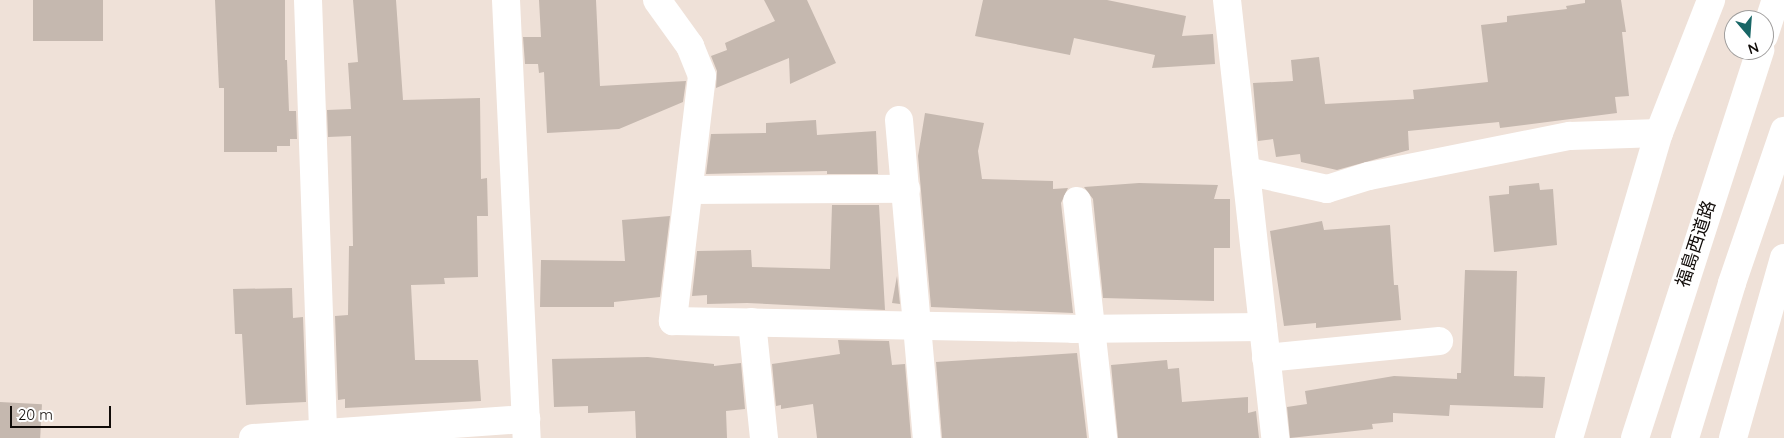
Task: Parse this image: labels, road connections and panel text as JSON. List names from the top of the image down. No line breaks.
{"streets":{"main road":["福島西道路"]},"scale_bar":"20 m","north":"bottom"}
